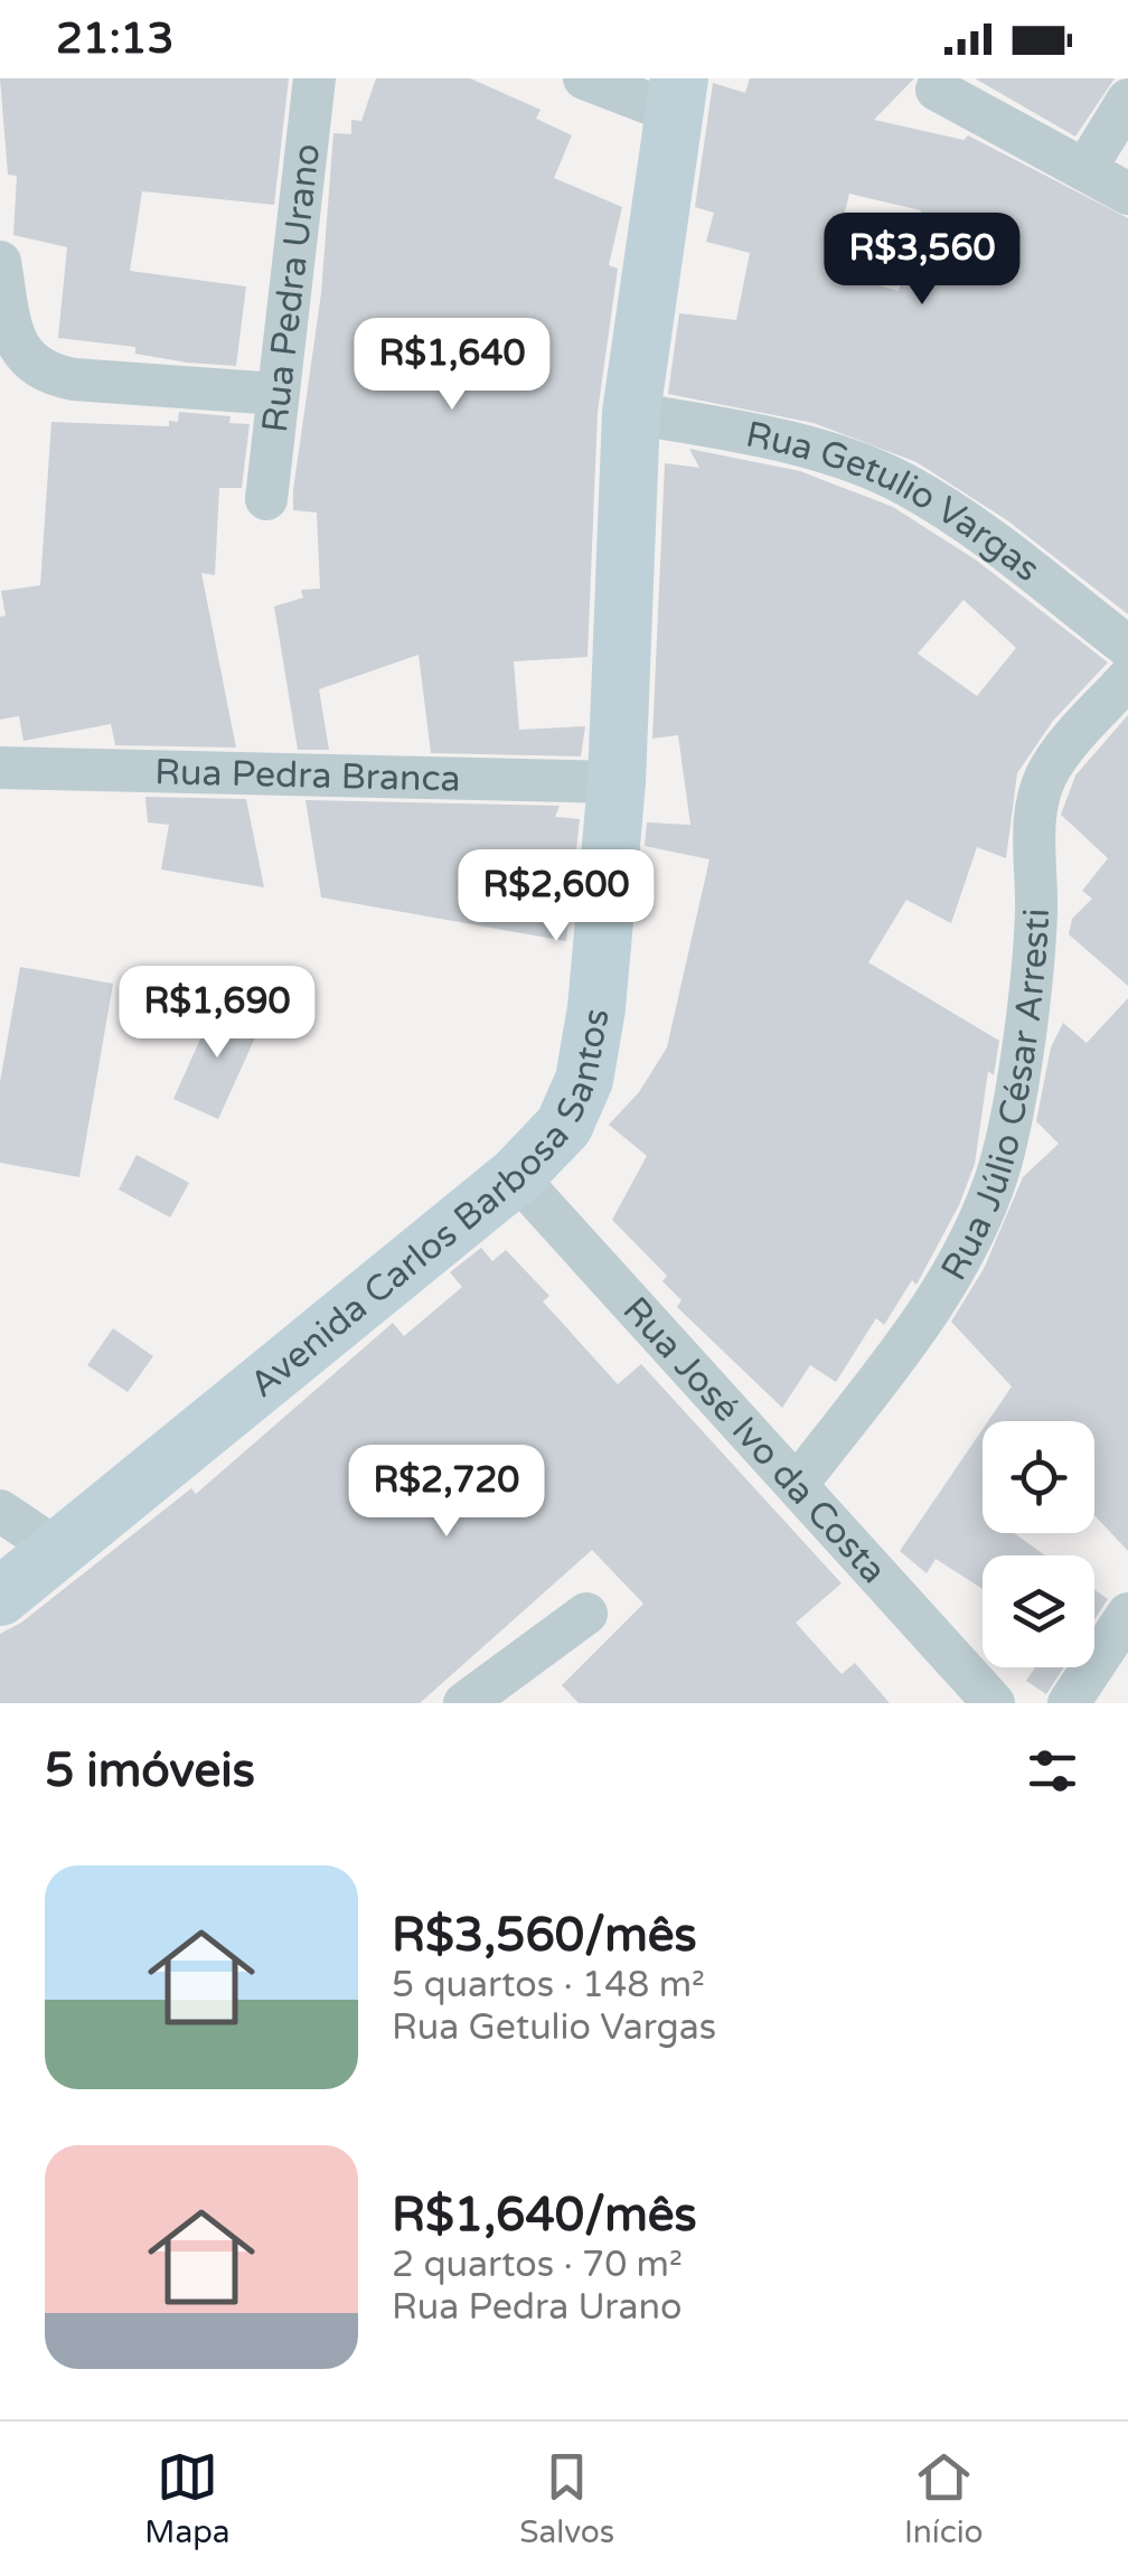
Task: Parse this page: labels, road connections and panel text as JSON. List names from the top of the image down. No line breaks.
{"streets":{"main road":["Avenida Carlos Barbosa Santos"],"street":["Rua Pedra Urano","Rua Getulio Vargas","Rua Pedra Branca","Rua Júlio César Arresti","Rua José Ivo da Costa"]},"crossings":[["Rua Getulio Vargas","Avenida Carlos Barbosa Santos"],["Rua Pedra Branca","Avenida Carlos Barbosa Santos"],["Rua Júlio César Arresti","Rua José Ivo da Costa"],["Avenida Carlos Barbosa Santos","Rua José Ivo da Costa"]],"page":{"status":"21:13","price":["R$3,560","R$1,640","R$2,600","R$1,690","R$2,720"],"heading":"5 imóveis","list":[{"name":"R$3,560/mês","note":"5 quartos · 148 m² · Rua Getulio Vargas"},{"name":"R$1,640/mês","note":"2 quartos · 70 m² · Rua Pedra Urano"}],"tabs":["Mapa","Salvos","Início"]}}
